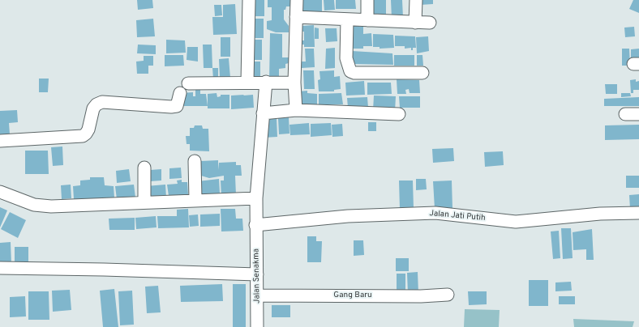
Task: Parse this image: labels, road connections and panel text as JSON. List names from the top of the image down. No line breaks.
{"streets":{"street":["Jalan Jati Putih","Jalan Senakma","Gang Baru"]},"crossings":[["Jalan Jati Putih","Jalan Senakma"],["Jalan Senakma","Gang Baru"]]}
